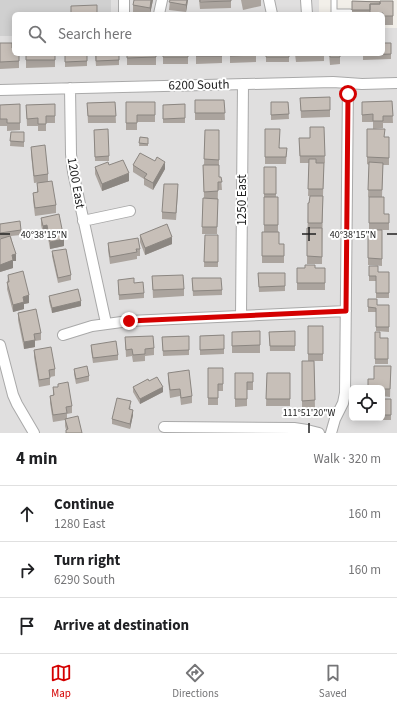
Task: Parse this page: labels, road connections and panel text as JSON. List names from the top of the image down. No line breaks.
{"streets":{"street":["6200 South","1200 East","1250 East"]},"crossings":[["6200 South","1200 East"],["6200 South","1250 East"]],"page":{"search":"Search here","heading":["4 min","Walk · 320 m"],"list":[["Continue","1280 East","160 m"],["Turn right","6290 South","160 m"],"Arrive at destination"],"nav":["Map","Directions","Saved"]},"coordinates":["40°38'15\"N","111°51'20\"W"]}
